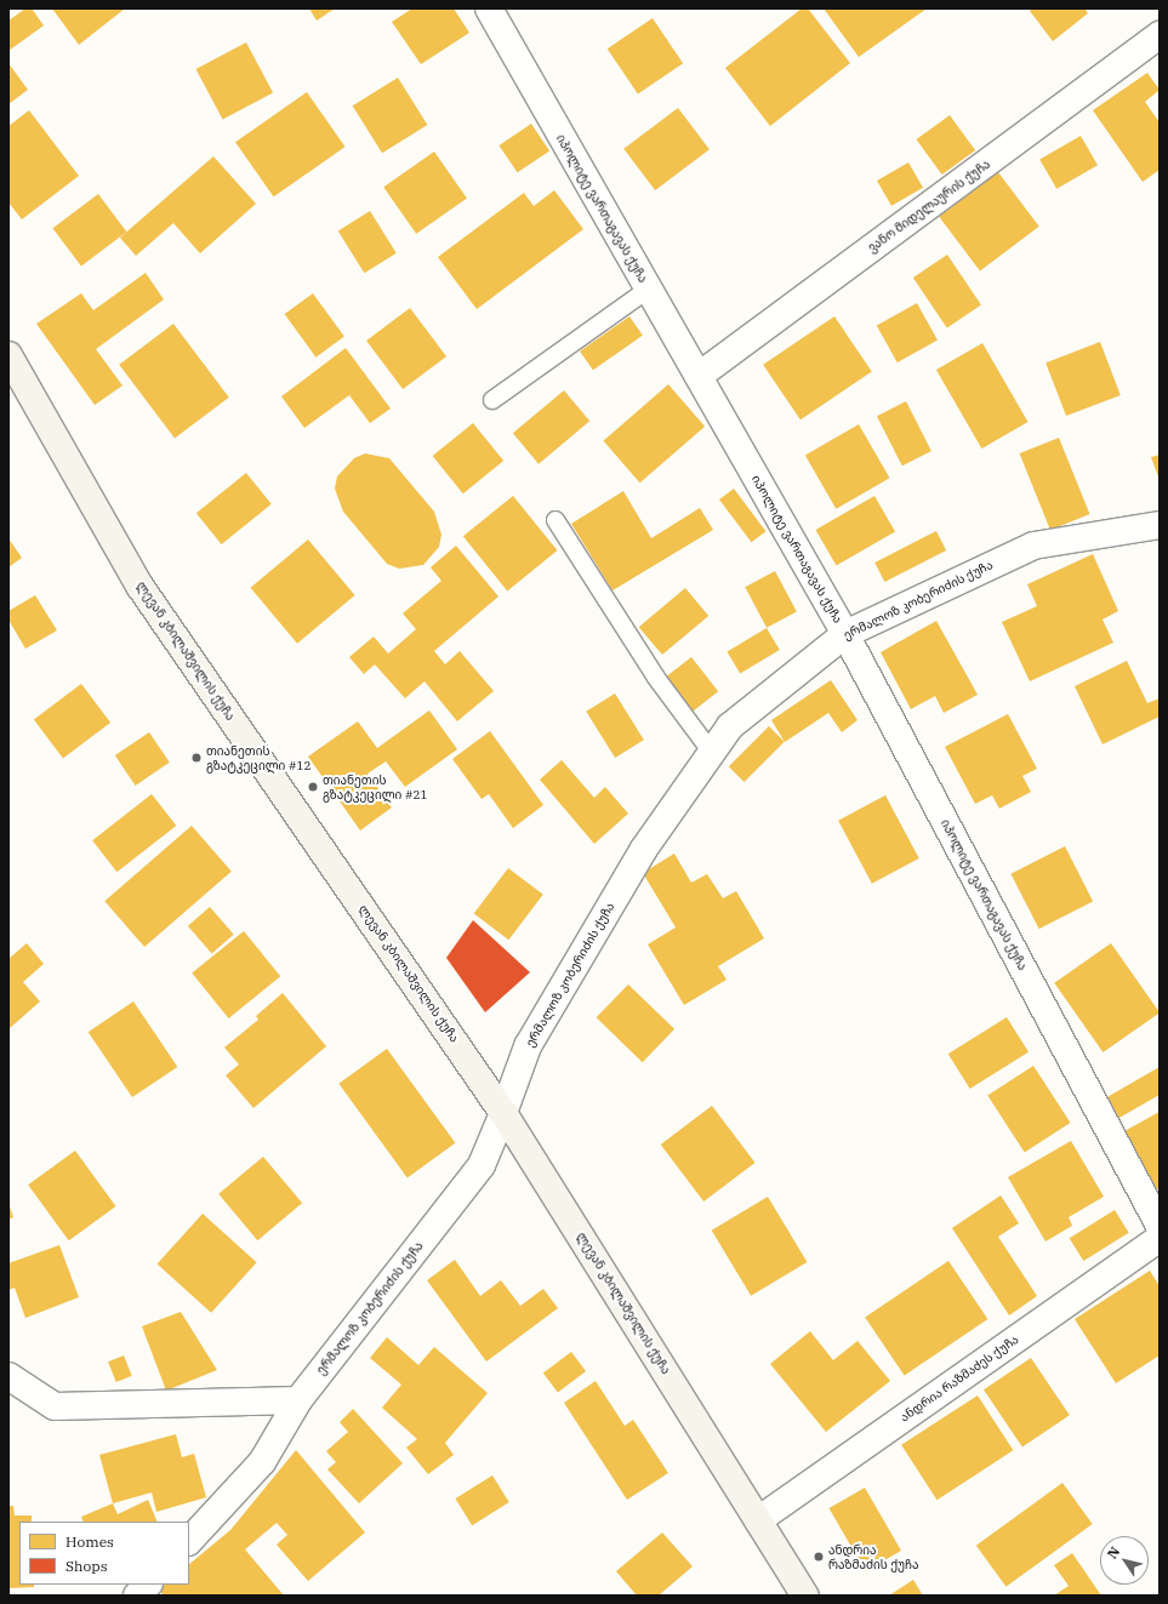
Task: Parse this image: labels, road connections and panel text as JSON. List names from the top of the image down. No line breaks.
{"streets":{"main road":["ლევან კბილაშვილის ქუჩა"],"street":["ვანო მიდელაურის ქუჩა","იპოლიტე ვართაგავას ქუჩა","ერმალოზ კობერიძის ქუჩა","ანდრია რაზმაძეს ქუჩა"]},"crossings":[["ვანო მიდელაურის ქუჩა","იპოლიტე ვართაგავას ქუჩა"],["იპოლიტე ვართაგავას ქუჩა","ერმალოზ კობერიძის ქუჩა"],["ერმალოზ კობერიძის ქუჩა","ლევან კბილაშვილის ქუჩა"],["ლევან კბილაშვილის ქუჩა","ანდრია რაზმაძეს ქუჩა"]],"places":["თიანეთის გზატკეცილი #12","თიანეთის გზატკეცილი #21","ანდრია რაზმაძის ქუჩა"],"legend":["Homes","Shops"],"north":"top left"}
